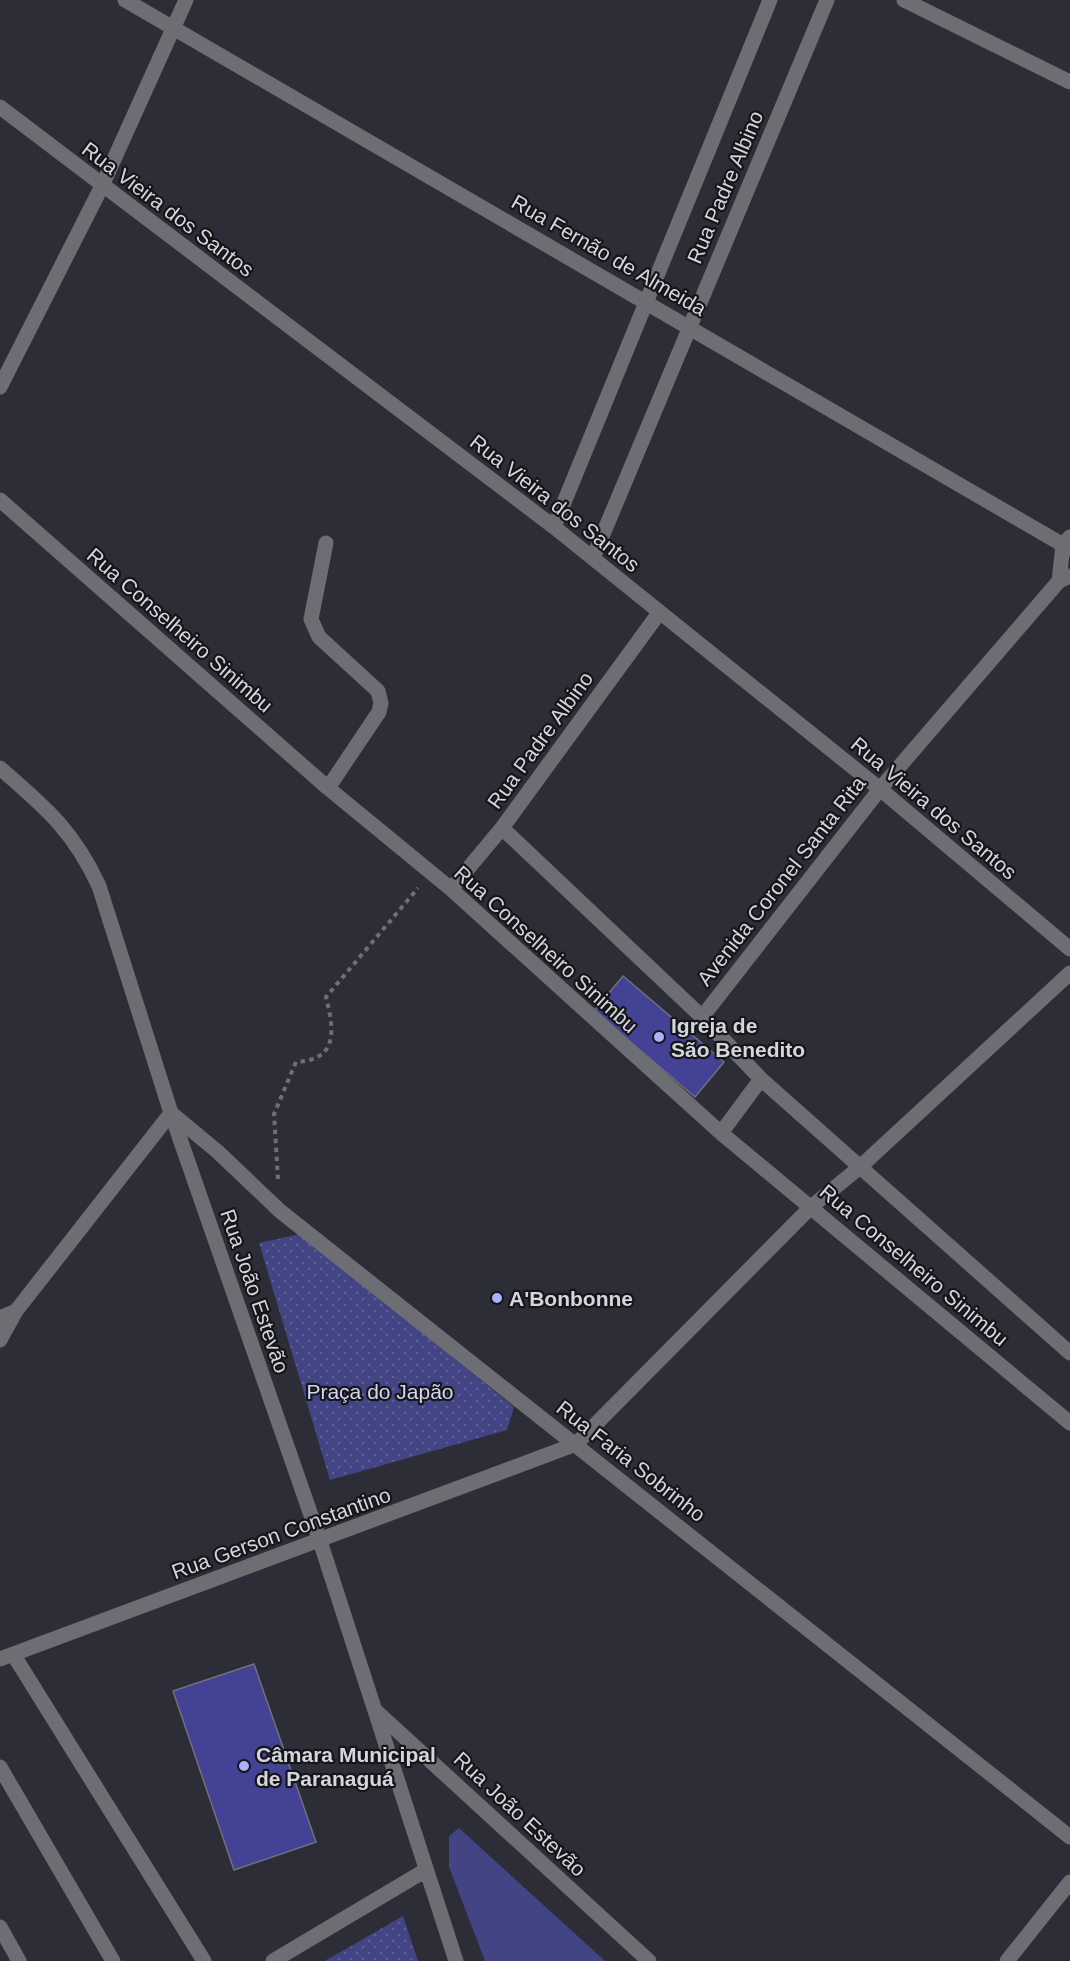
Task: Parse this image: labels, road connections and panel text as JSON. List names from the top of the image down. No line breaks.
{"streets":{"street":["Rua Padre Albino","Rua Vieira dos Santos","Rua Fernão de Almeida","Rua Conselheiro Sinimbu","Avenida Coronel Santa Rita","Rua João Estevão","Rua Faria Sobrinho","Rua Gerson Constantino"]},"crossings":[["Rua Padre Albino","Rua Vieira dos Santos"],["Rua Padre Albino","Rua Fernão de Almeida"],["Rua Padre Albino","Rua Conselheiro Sinimbu"],["Rua Vieira dos Santos","Avenida Coronel Santa Rita"],["Rua Fernão de Almeida","Avenida Coronel Santa Rita"],["Rua Conselheiro Sinimbu","Avenida Coronel Santa Rita"],["Rua João Estevão","Rua Faria Sobrinho"],["Rua João Estevão","Rua Gerson Constantino"],["Rua Faria Sobrinho","Rua Gerson Constantino"]],"parks":["Praça do Japão"],"places":["Igreja de São Benedito","A'Bonbonne","Câmara Municipal de Paranaguá"]}
